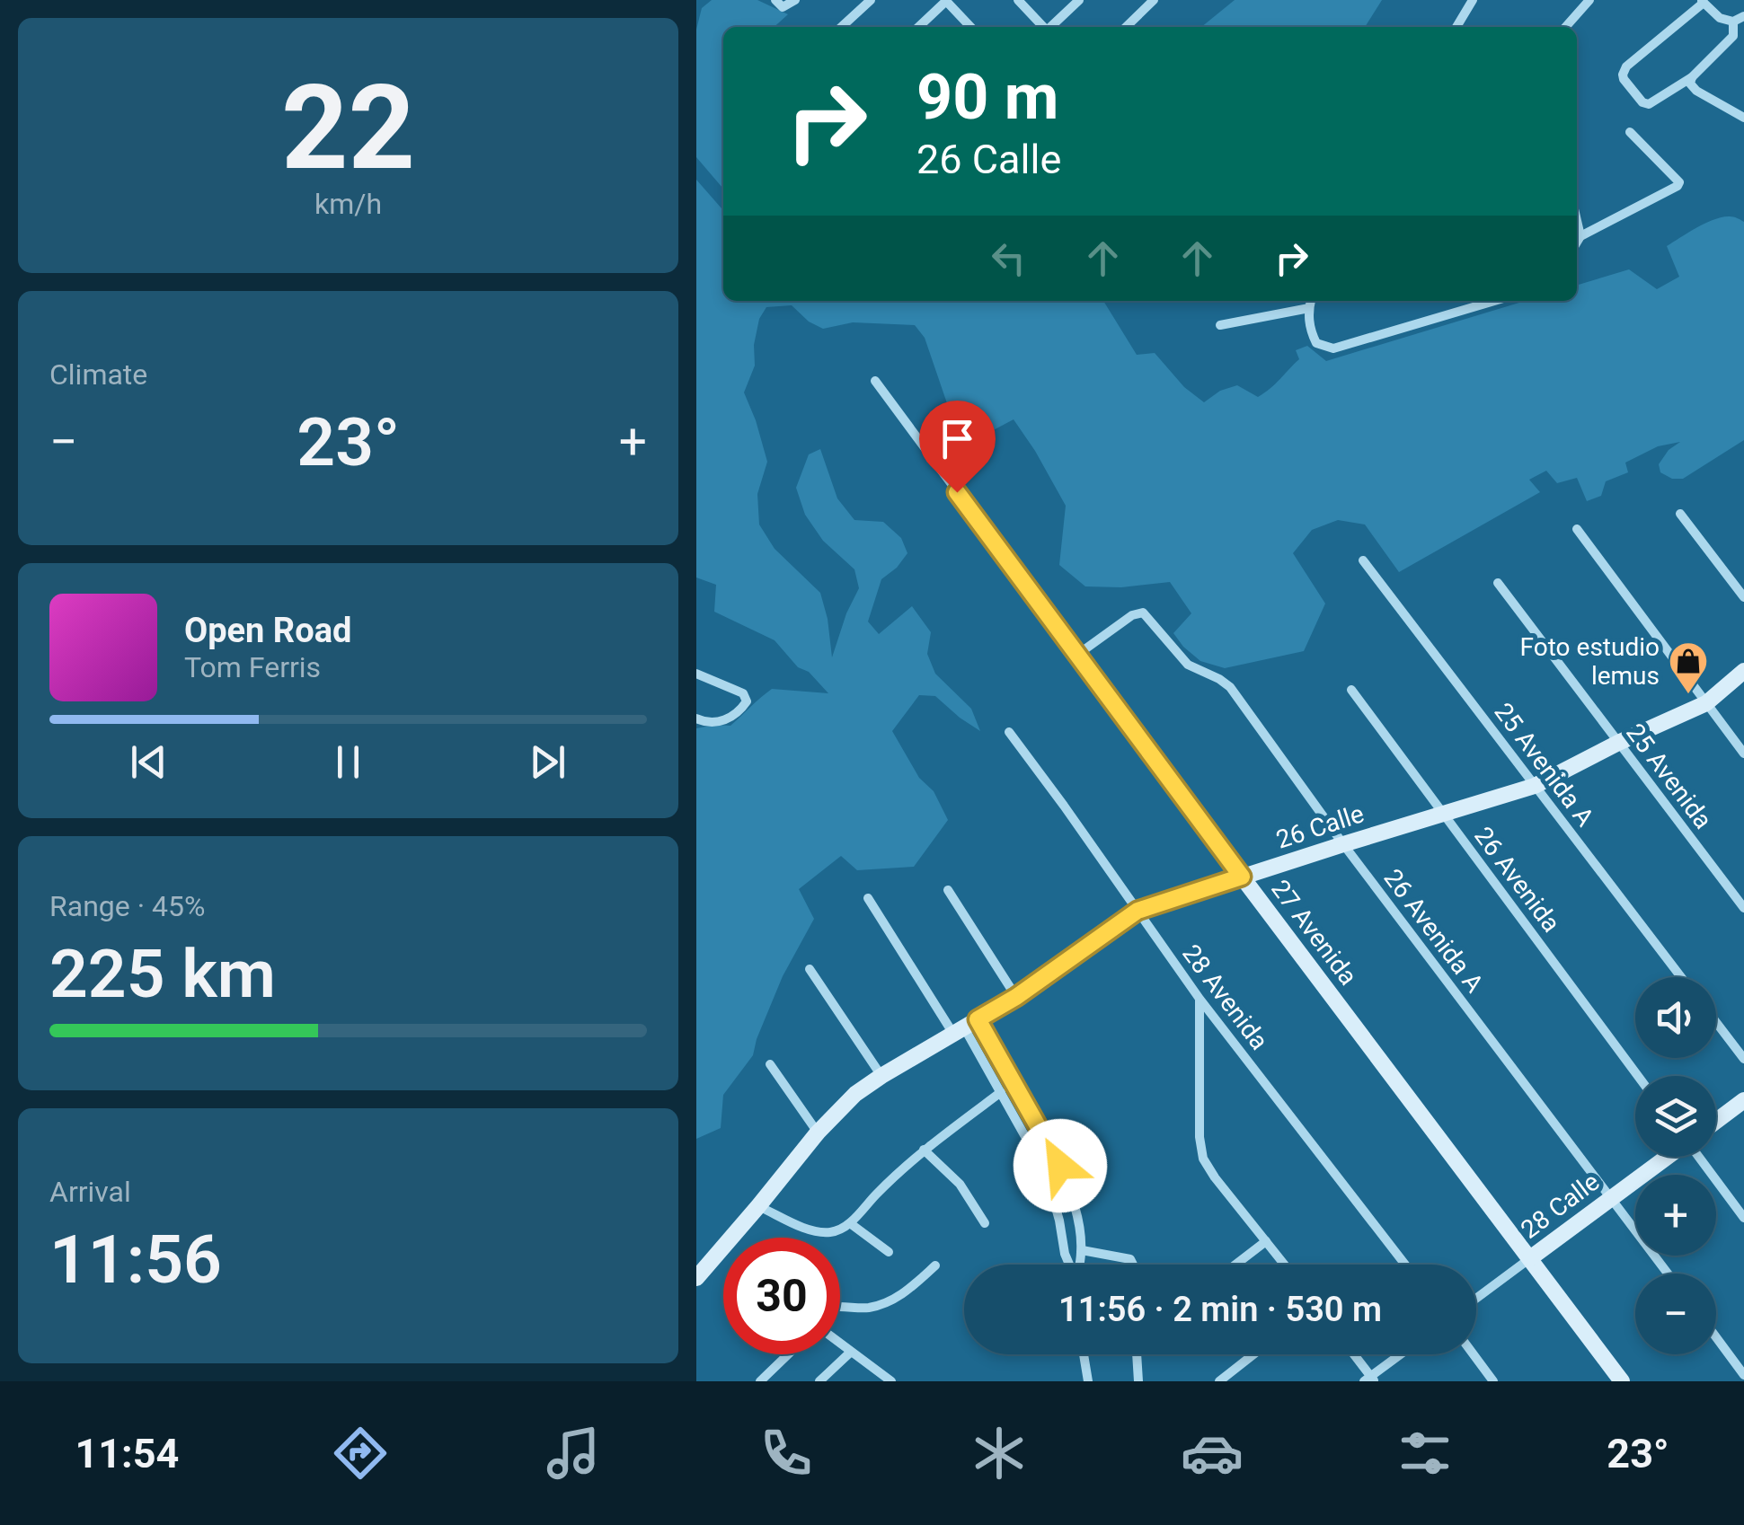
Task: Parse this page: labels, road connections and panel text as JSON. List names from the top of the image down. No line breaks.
{"streets":{"main road":["26 Calle","27 Avenida","28 Calle"],"street":["25 Avenida A","25 Avenida","26 Avenida","26 Avenida A","28 Avenida"]},"crossings":[["25 Avenida A","26 Calle"],["25 Avenida","26 Calle"],["26 Calle","26 Avenida"],["26 Calle","26 Avenida A"],["26 Calle","27 Avenida"],["26 Calle","28 Avenida"],["26 Avenida A","27 Avenida"],["26 Avenida A","28 Calle"],["27 Avenida","28 Calle"]],"places":{"shop":["Foto estudio lemus"]},"page":{"tile":[["22","km/h"],"Climate",["Range · 45%","225 km"],["Arrival","11:56"]],"turn":["90 m","26 Calle"],"heat":["−","23°","+"],"song":["Open Road","Tom Ferris"],"map_buttons":["+","−"],"limit":"30","trip":"11:56 · 2 min · 530 m","tabs":["11:54","23°"]}}
